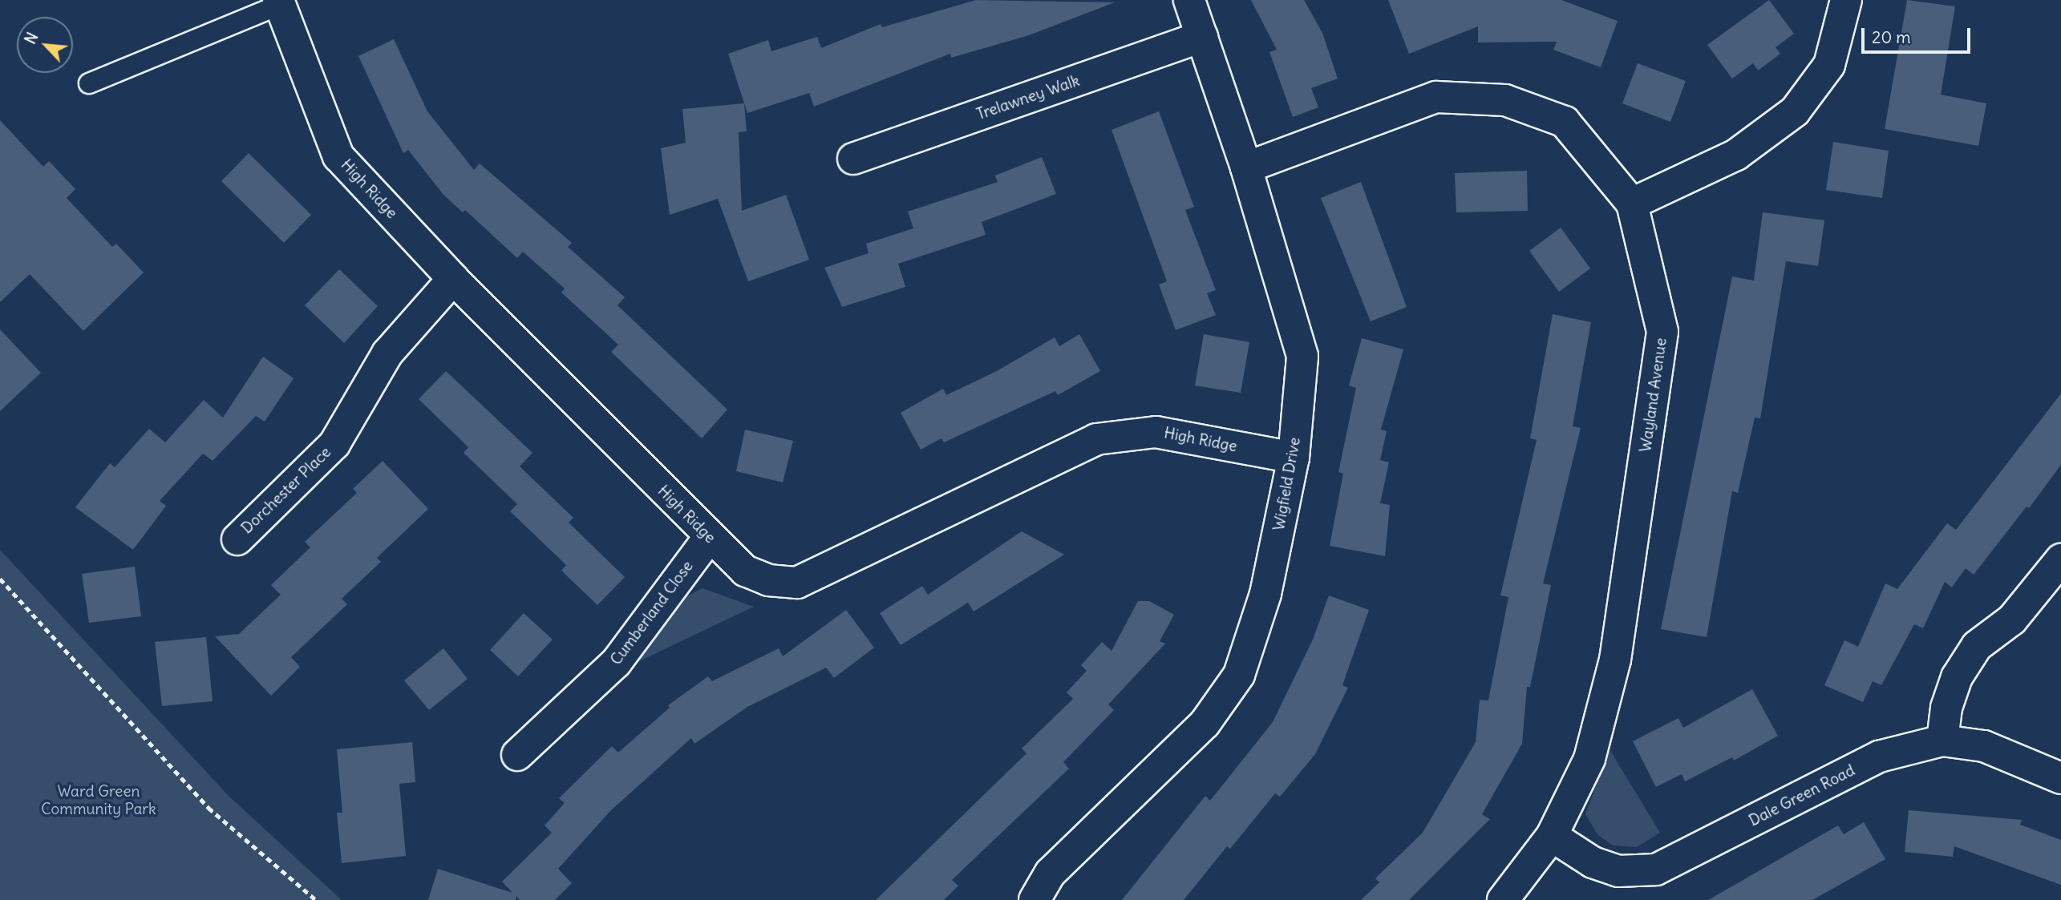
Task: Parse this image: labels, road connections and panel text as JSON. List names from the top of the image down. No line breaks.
{"streets":{"street":["Trelawney Walk","High Ridge","Wayland Avenue","Wigfield Drive","Dorchester Place","Cumberland Close","Dale Green Road"]},"crossings":[["Trelawney Walk","Wigfield Drive"],["High Ridge","Wigfield Drive"],["High Ridge","Dorchester Place"],["High Ridge","Cumberland Close"],["Wayland Avenue","Wigfield Drive"],["Wayland Avenue","Dale Green Road"]],"parks":["Ward Green Community Park"],"scale_bar":"20 m","north":"top left"}
